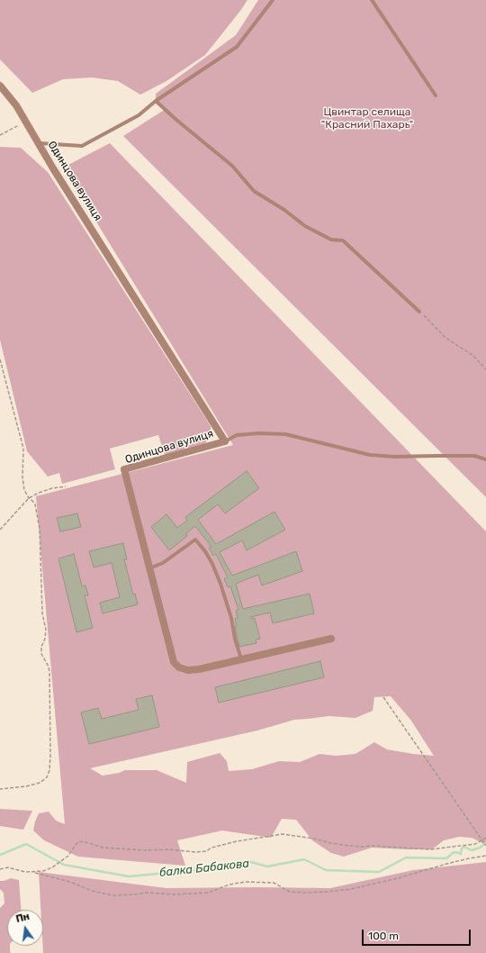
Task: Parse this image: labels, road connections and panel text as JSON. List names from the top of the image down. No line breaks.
{"streets":{"street":["Одинцова вулиця"]},"water":["балка Бабакова"],"parks":["Цвинтар селища \"Красний Пахарь\""],"scale_bar":"100 m","north":"top"}
